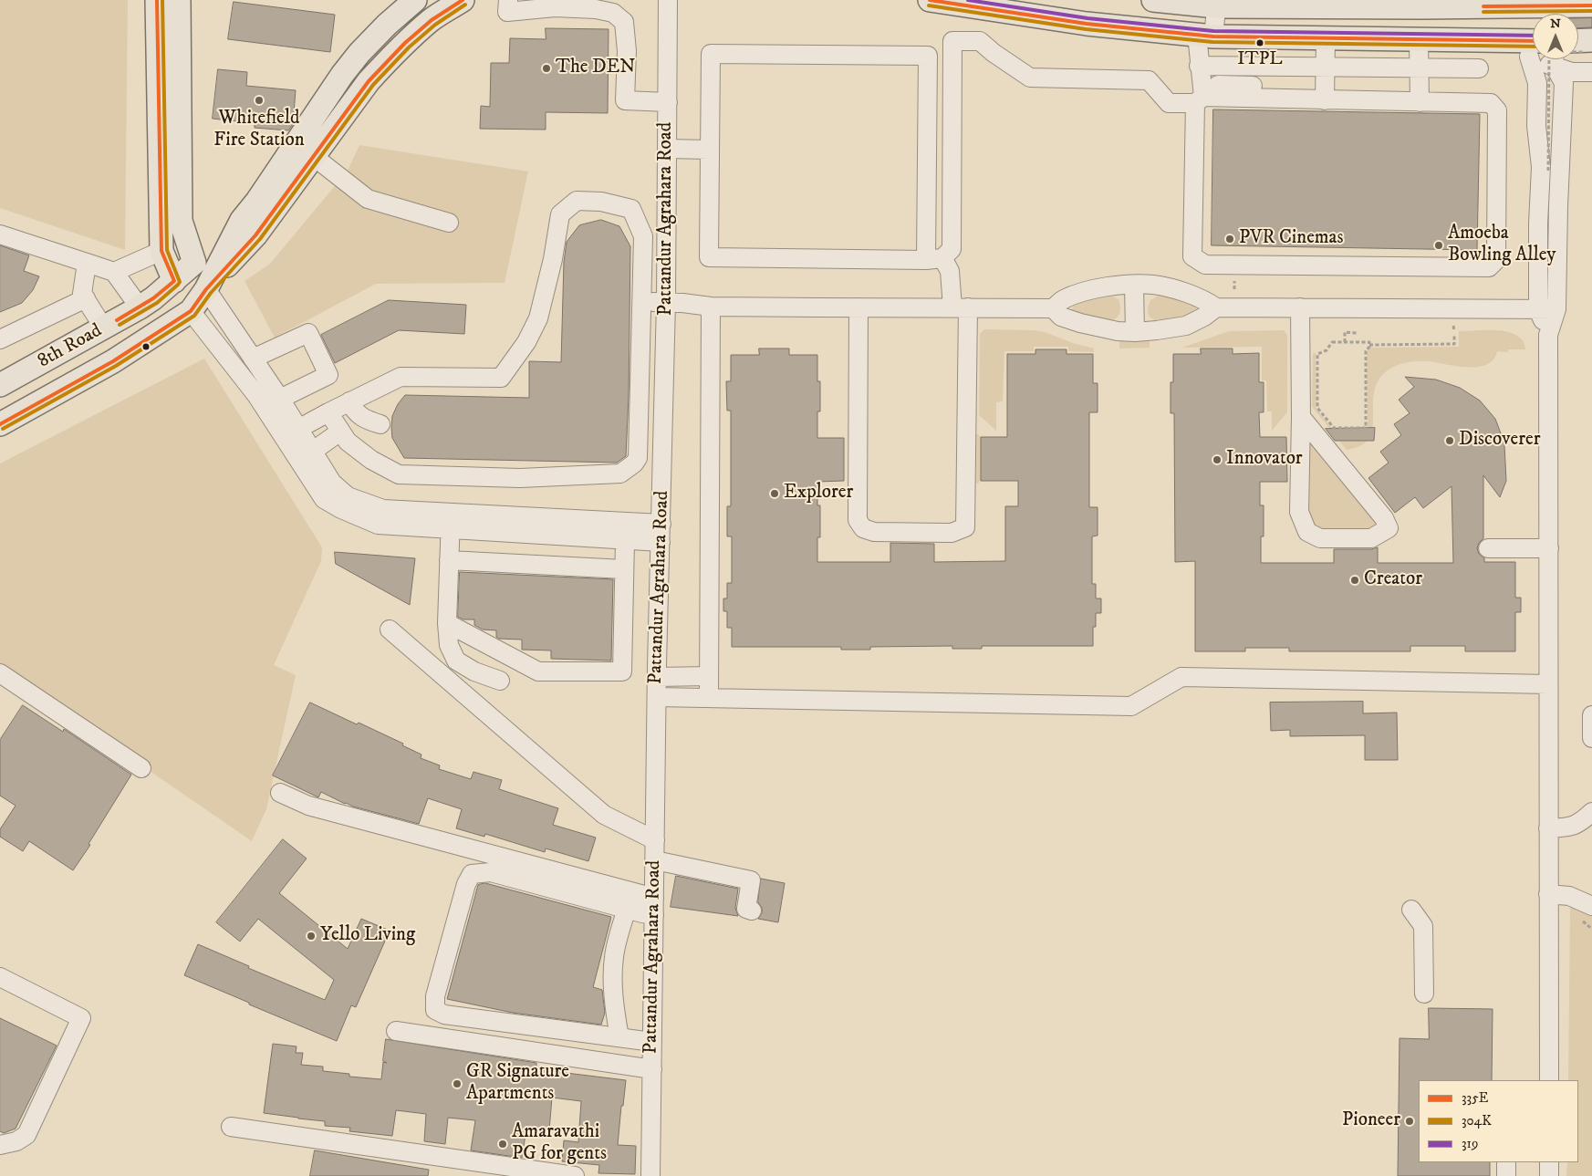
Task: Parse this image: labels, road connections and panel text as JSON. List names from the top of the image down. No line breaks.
{"streets":{"main road":["8th Road"],"street":["Pattandur Agrahara Road"]},"places":["ITPL","The DEN","Whitefield Fire Station","PVR Cinemas","Amoeba Bowling Alley","Discoverer","Innovator","Explorer","Creator","Yello Living","GR Signature Apartments","Pioneer","Amaravathi PG for gents"],"lines":["transit line 335E","transit line 304K","transit line 319"],"legend":["335E","304K","319"],"north":"top"}
